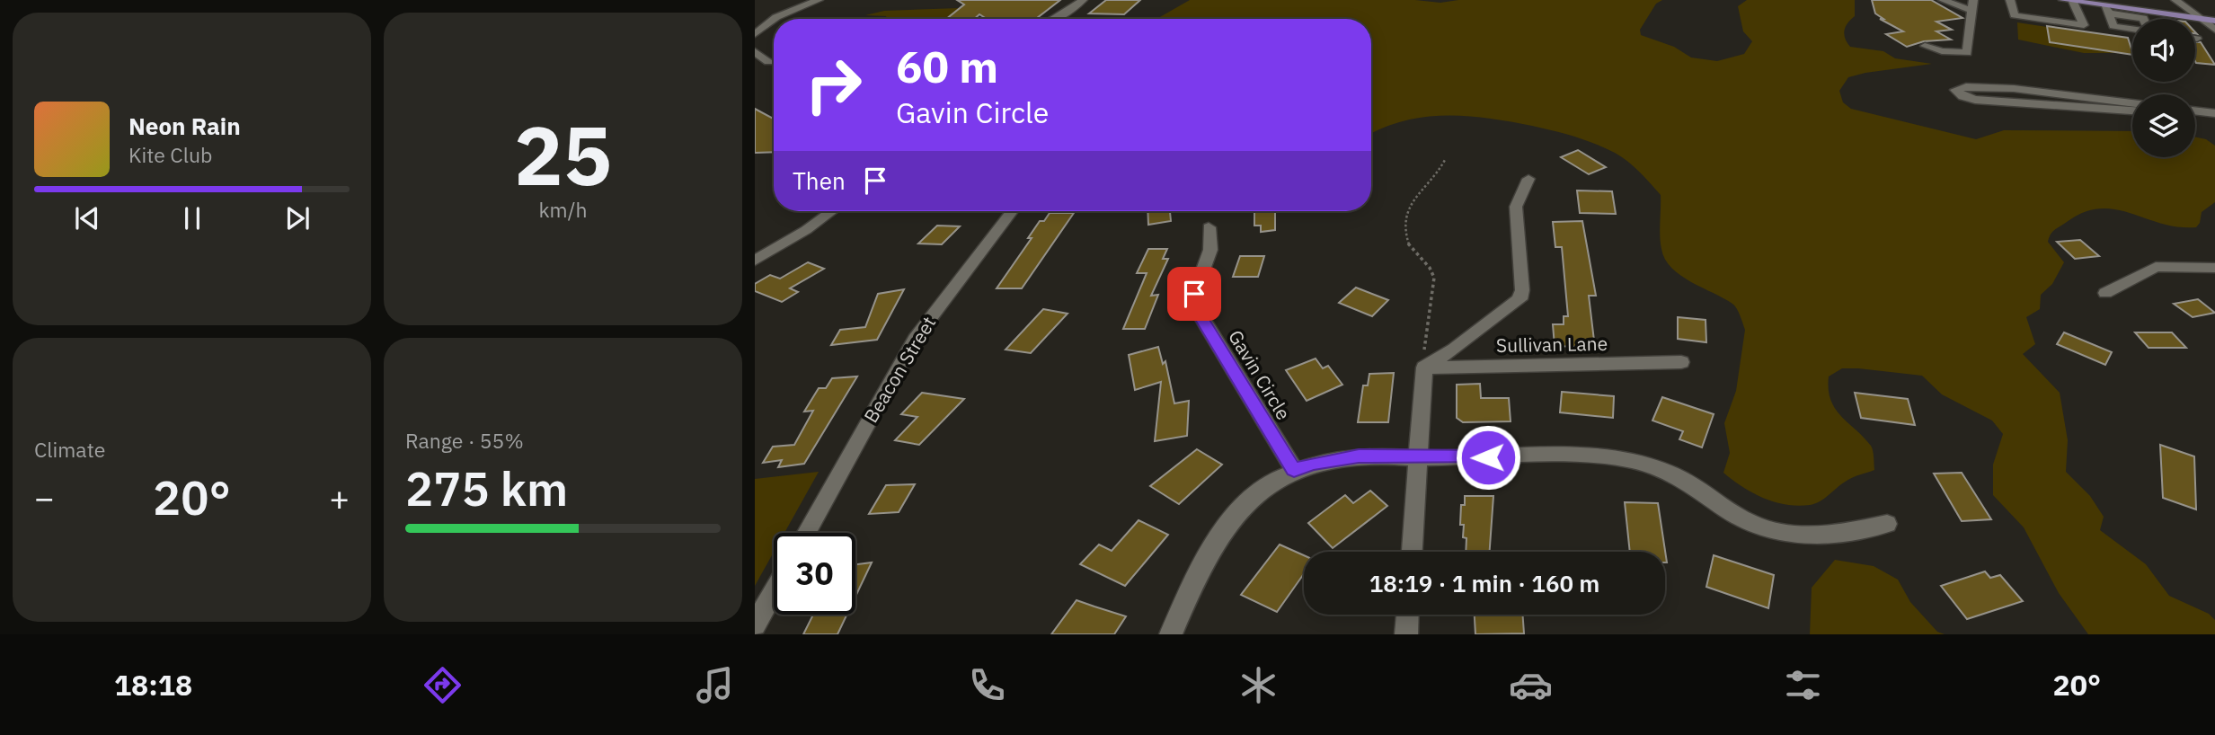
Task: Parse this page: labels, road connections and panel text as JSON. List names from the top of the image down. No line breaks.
{"streets":{"street":["Sullivan Lane","Beacon Street","Gavin Circle"]},"page":{"tile":[["25","km/h"],"Climate",["Range · 55%","275 km"]],"turn":["60 m","Gavin Circle"],"song":["Neon Rain","Kite Club"],"then":"Then","heat":["−","20°","+"],"limit":"30","trip":"18:19 · 1 min · 160 m","tabs":["18:18","20°"]}}
